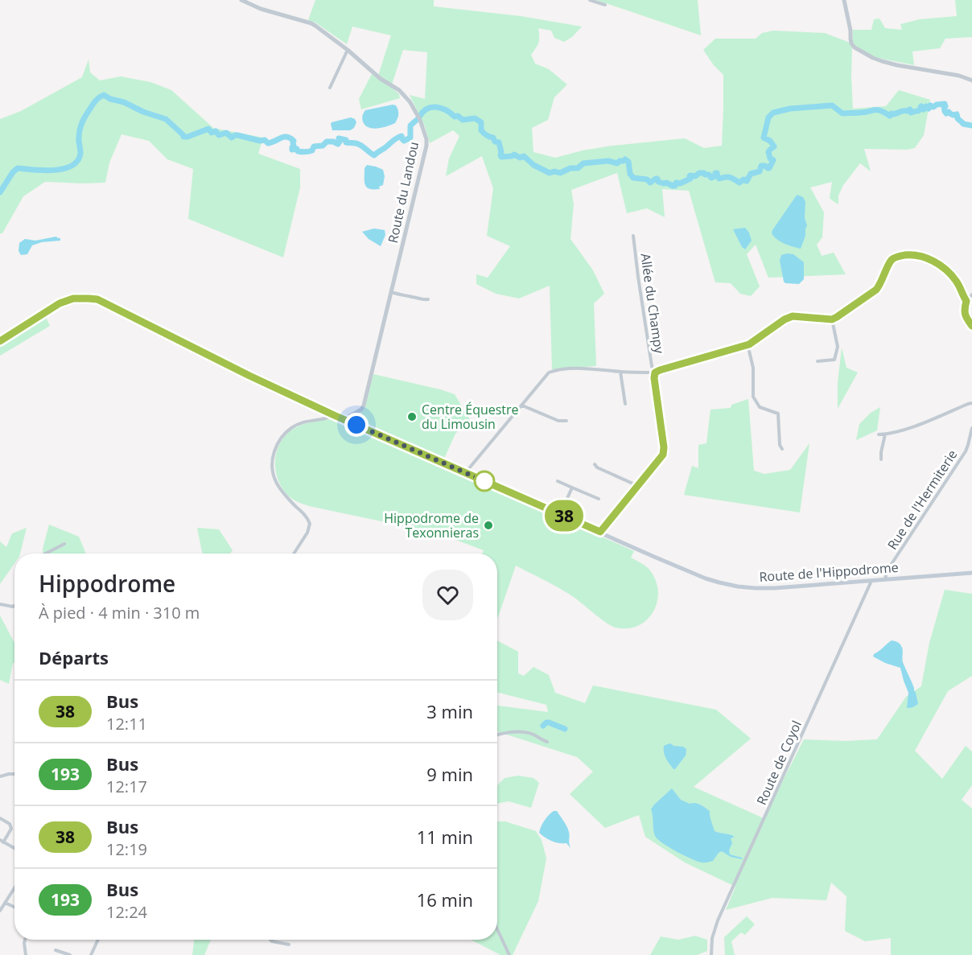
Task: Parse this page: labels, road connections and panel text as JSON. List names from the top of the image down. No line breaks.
{"streets":{"main road":["Route de l'Hippodrome"],"street":["Route du Landou","Allée du Champy","Rue de l'Hermiterie","Route de Coyol"]},"crossings":[["Route du Landou","Route de l'Hippodrome"],["Allée du Champy","Route de l'Hippodrome"],["Rue de l'Hermiterie","Route de l'Hippodrome"],["Route de l'Hippodrome","Route de Coyol"]],"places":["Centre Équestre du Limousin","Hippodrome de Texonnieras"],"lines":["bus line 38"],"page":{"on_map":"38","heading":[["Hippodrome","À pied · 4 min · 310 m"],"Départs"],"list":[{"mark":"38","name":"Bus","note":"12:11","value":"3 min"},{"mark":"193","name":"Bus","note":"12:17","value":"9 min"},{"mark":"38","name":"Bus","note":"12:19","value":"11 min"},{"mark":"193","name":"Bus","note":"12:24","value":"16 min"}]}}
